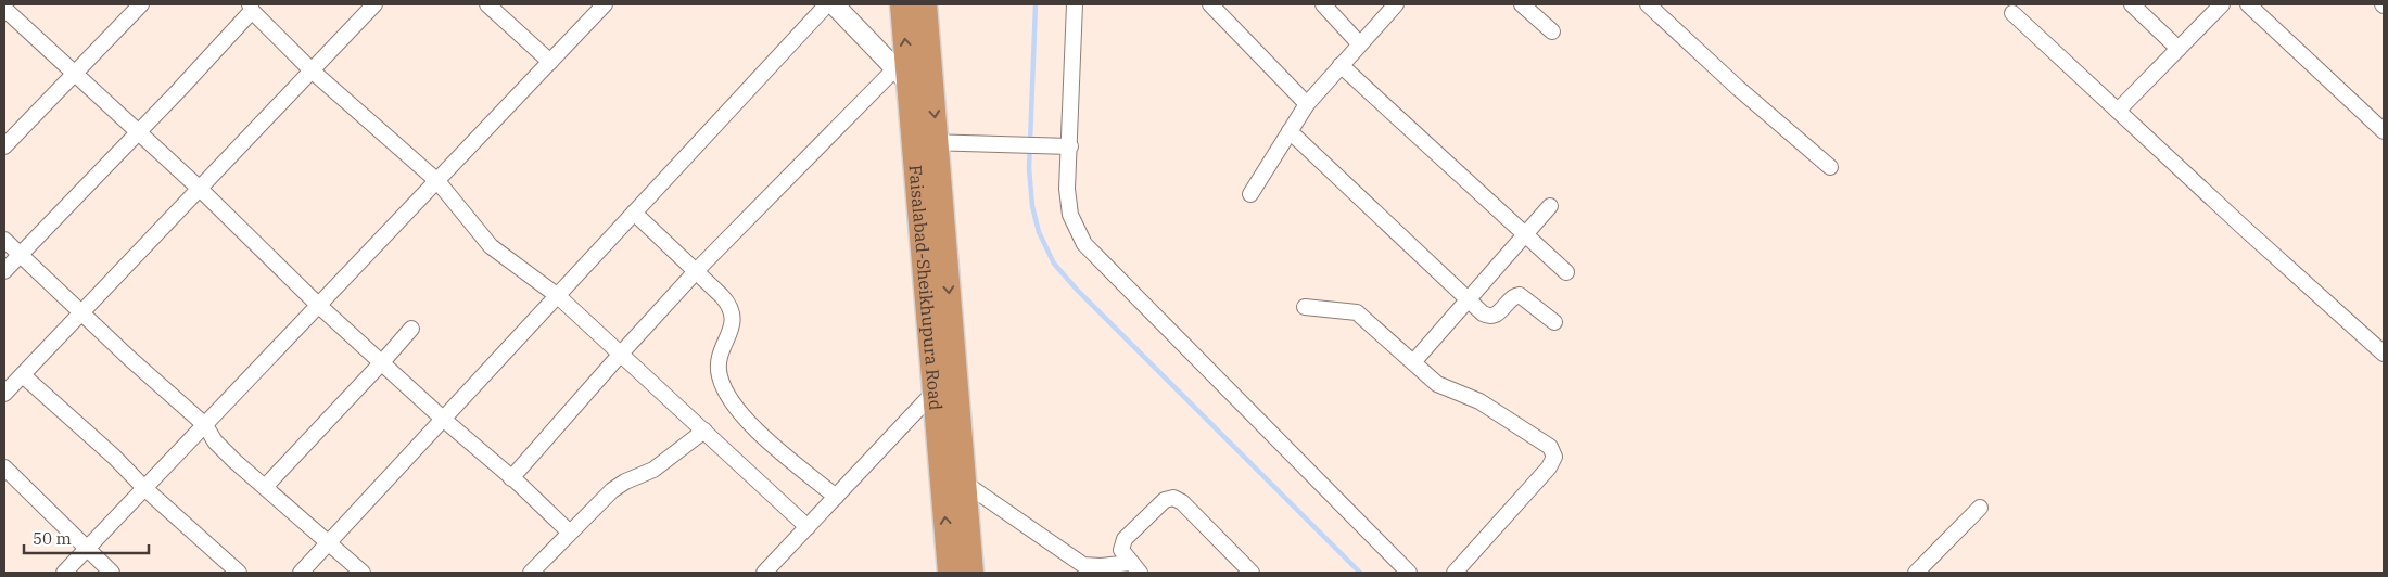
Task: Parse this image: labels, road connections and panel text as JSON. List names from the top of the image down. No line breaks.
{"streets":{"highway":["Faisalabad-Sheikhupura Road"]},"scale_bar":"50 m"}
